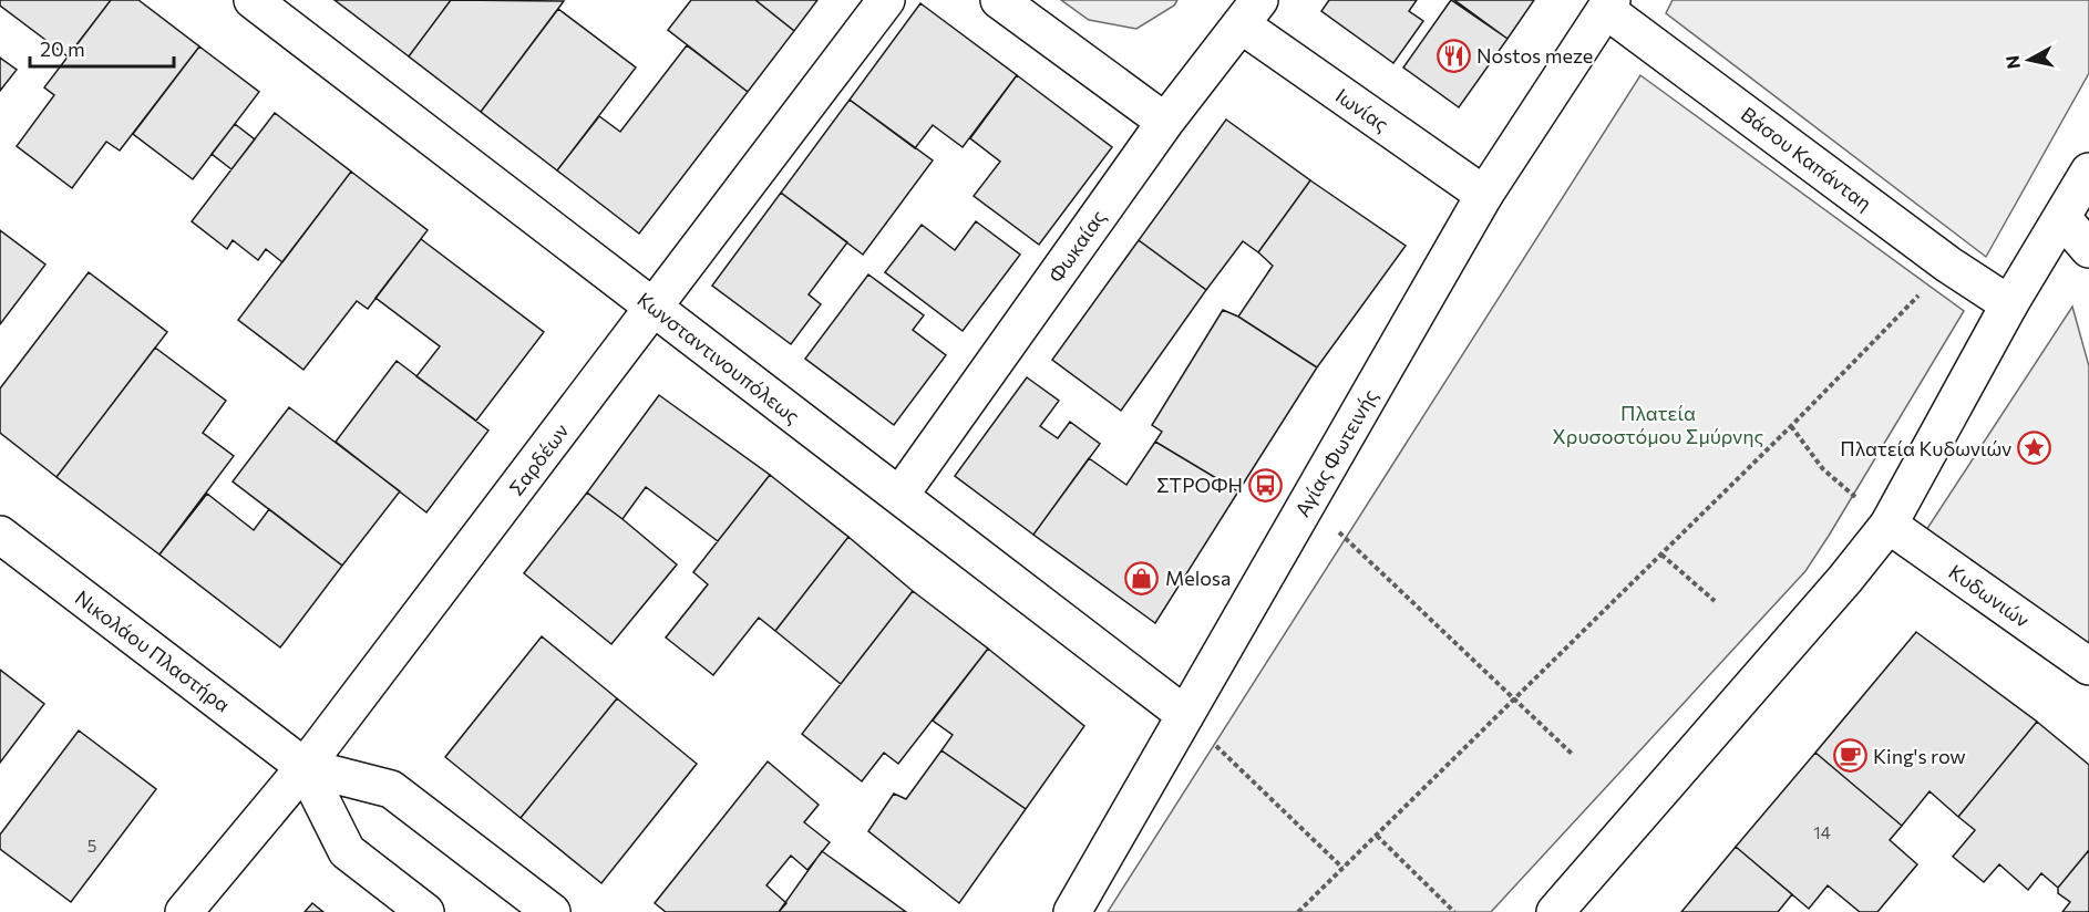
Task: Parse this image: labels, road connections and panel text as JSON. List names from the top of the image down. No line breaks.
{"streets":{"street":["Ιωνίας","Βάσου Καπάνταη","Φωκαίας","Κωνσταντινουπόλεως","Αγίας Φωτεινής","Σαρδέων","Κυδωνιών","Νικολάου Πλαστήρα"]},"crossings":[["Ιωνίας","Φωκαίας"],["Ιωνίας","Αγίας Φωτεινής"],["Βάσου Καπάνταη","Αγίας Φωτεινής"],["Φωκαίας","Κωνσταντινουπόλεως"],["Κωνσταντινουπόλεως","Αγίας Φωτεινής"],["Κωνσταντινουπόλεως","Σαρδέων"],["Σαρδέων","Νικολάου Πλαστήρα"]],"parks":["Πλατεία Χρυσοστόμου Σμύρνης"],"places":{"restaurant":["Nostos meze"],"place":["Πλατεία Κυδωνιών"],"bus stop":["ΣΤΡΟΦΗ"],"shop":["Melosa"],"cafe":["King's row"]},"house_numbers":["14","5"],"scale_bar":"20 m","north":"left"}
